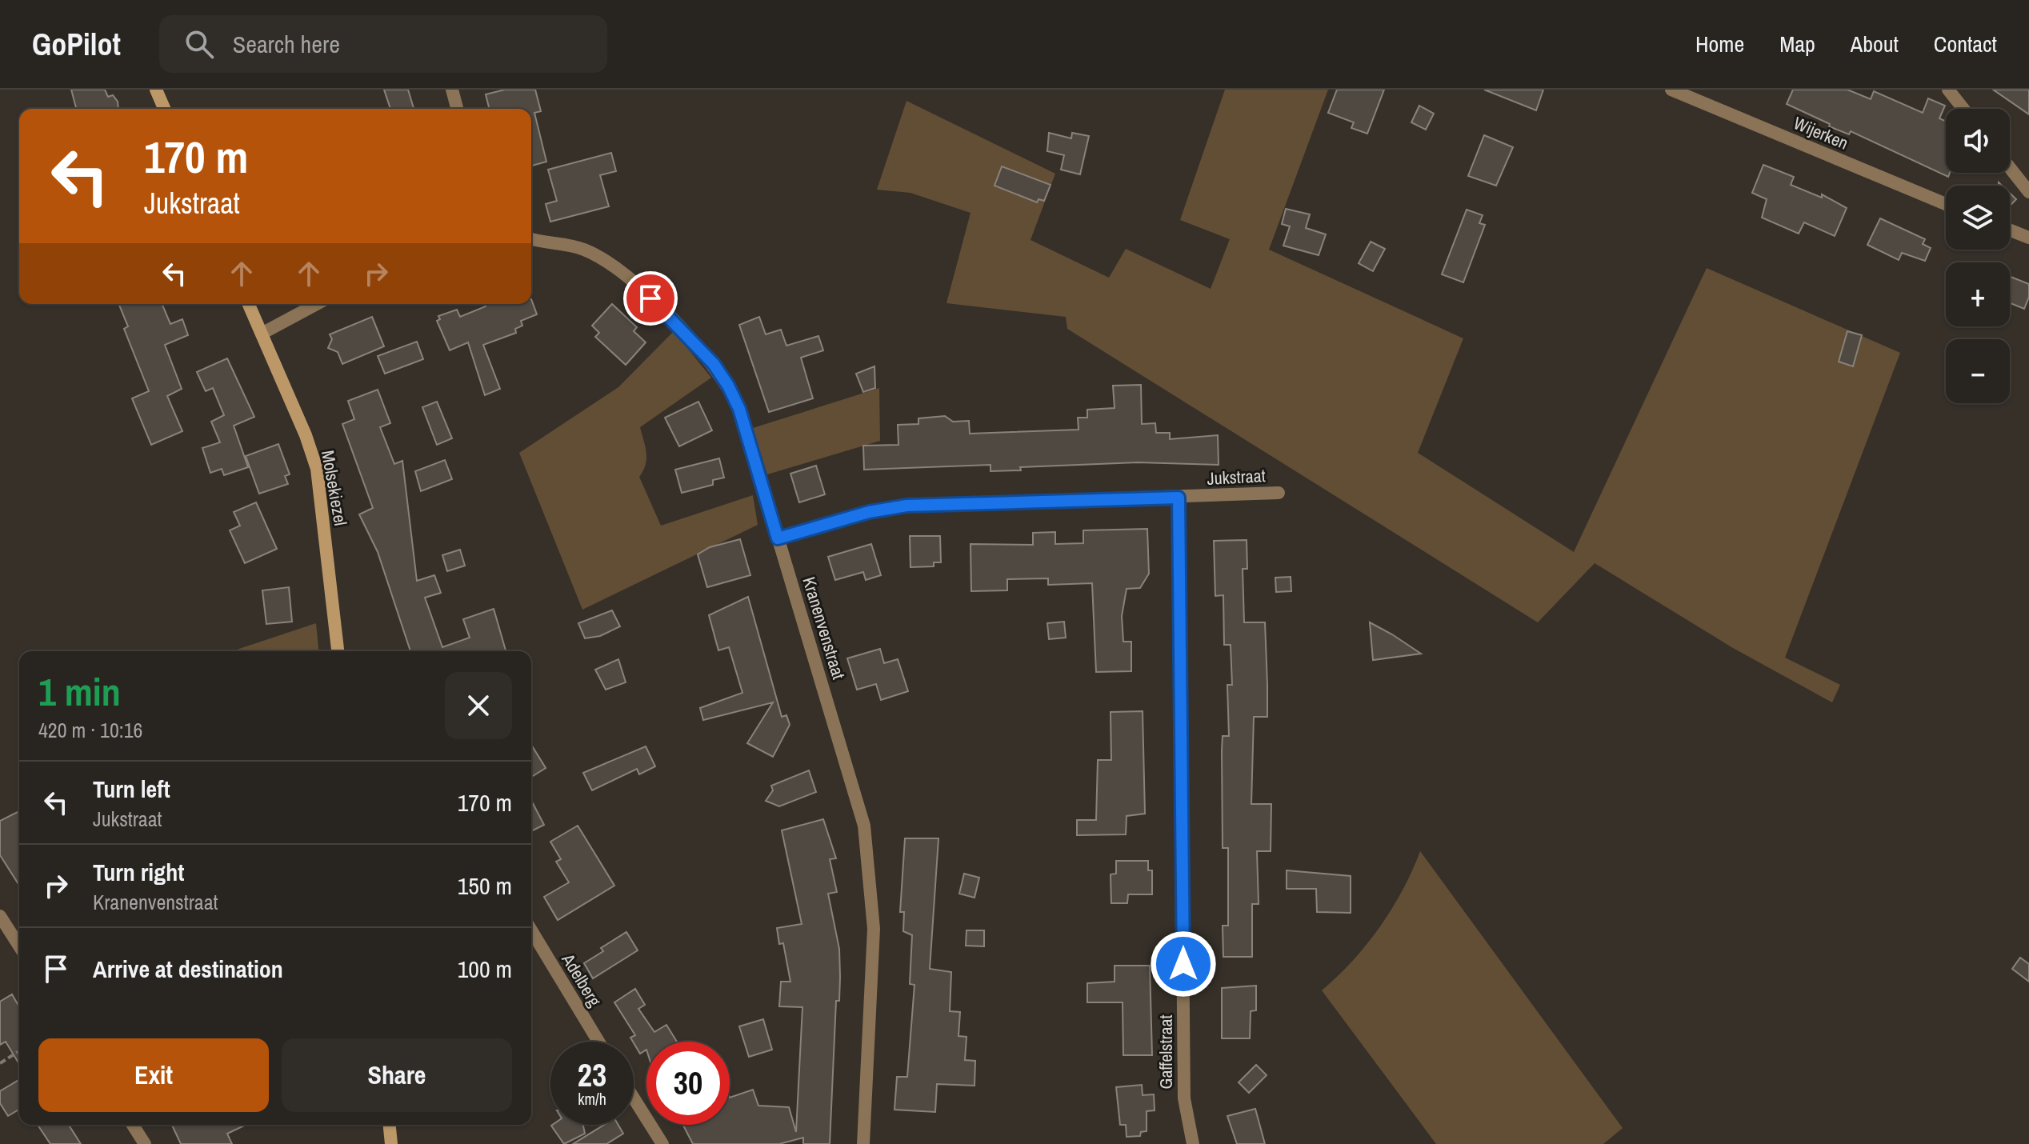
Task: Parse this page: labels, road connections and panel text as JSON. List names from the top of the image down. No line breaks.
{"streets":{"main road":["Molsekiezel"],"street":["Wijerken","Jukstraat","Kranenvenstraat","Adelberg","Gaffelstraat"]},"crossings":[["Jukstraat","Kranenvenstraat"],["Jukstraat","Gaffelstraat"]],"page":{"header":"GoPilot","search":"Search here","nav":["Home","Map","About","Contact"],"map_buttons":["+","−"],"turn":["170 m","Jukstraat"],"heading":["1 min","420 m · 10:16"],"list":[{"name":"Turn left","note":"Jukstraat","value":"170 m"},{"name":"Turn right","note":"Kranenvenstraat","value":"150 m"},{"name":"Arrive at destination","value":"100 m"}],"buttons":["Exit","Share"],"speed":"23 km/h","limit":"30"}}
